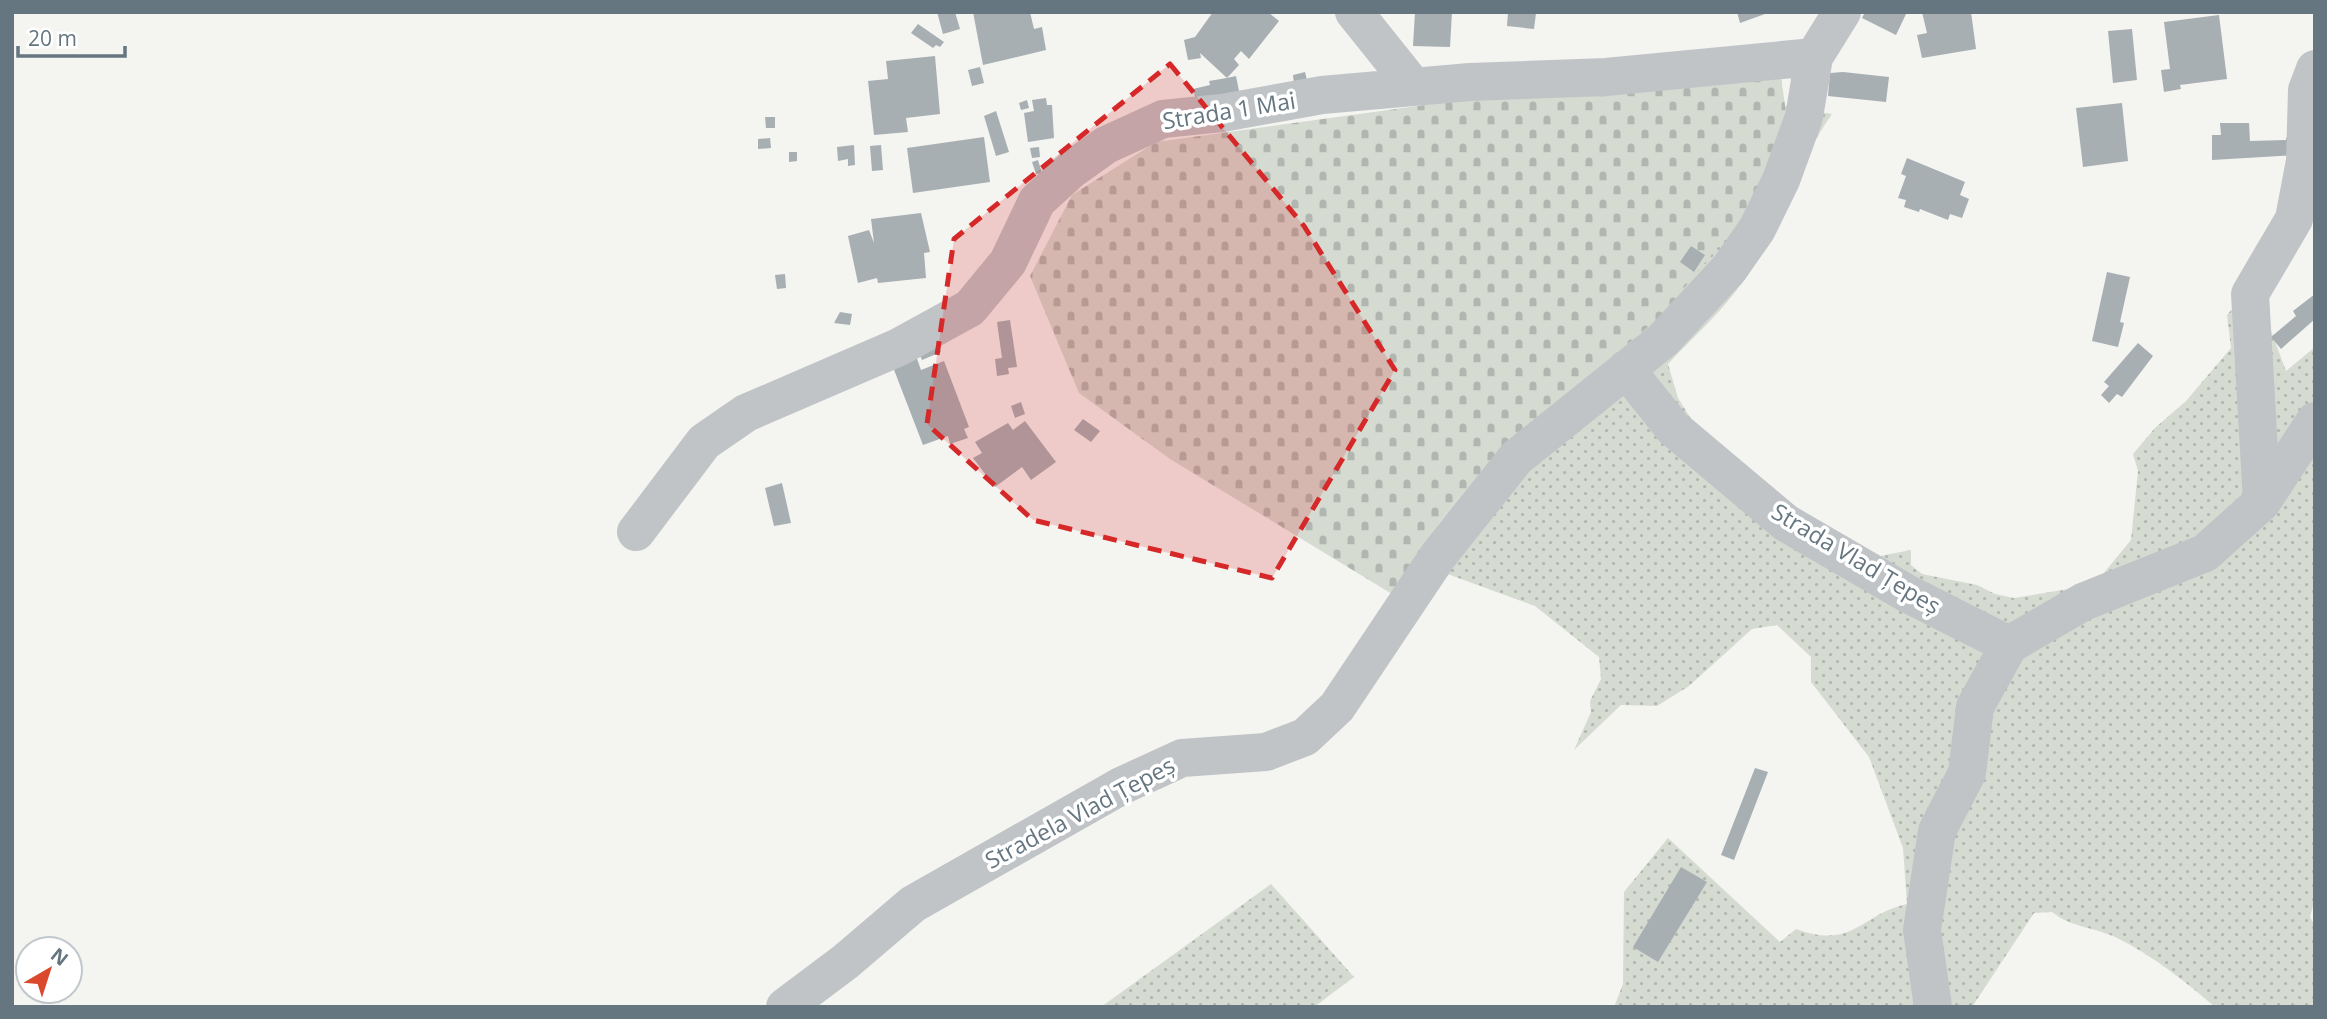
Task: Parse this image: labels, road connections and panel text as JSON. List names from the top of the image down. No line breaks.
{"streets":{"street":["Strada 1 Mai","Strada Vlad Țepeș","Stradela Vlad Țepeș"]},"crossings":[["Strada Vlad Țepeș","Stradela Vlad Țepeș"]],"scale_bar":"20 m","north":"top right"}
